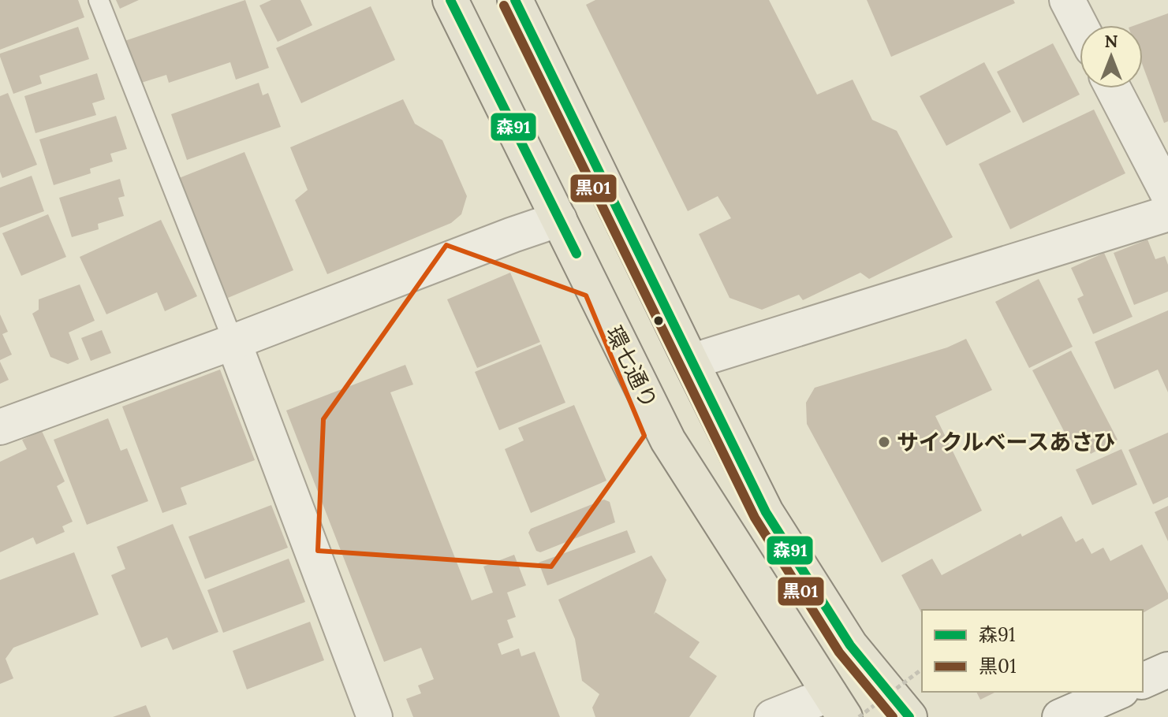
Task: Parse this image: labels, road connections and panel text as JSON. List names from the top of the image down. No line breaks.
{"streets":{"main road":["環七通り"]},"places":["サイクルベースあさひ"],"lines":["transit line 森91","transit line 黒01"],"legend":["森91","黒01"],"north":"top"}
